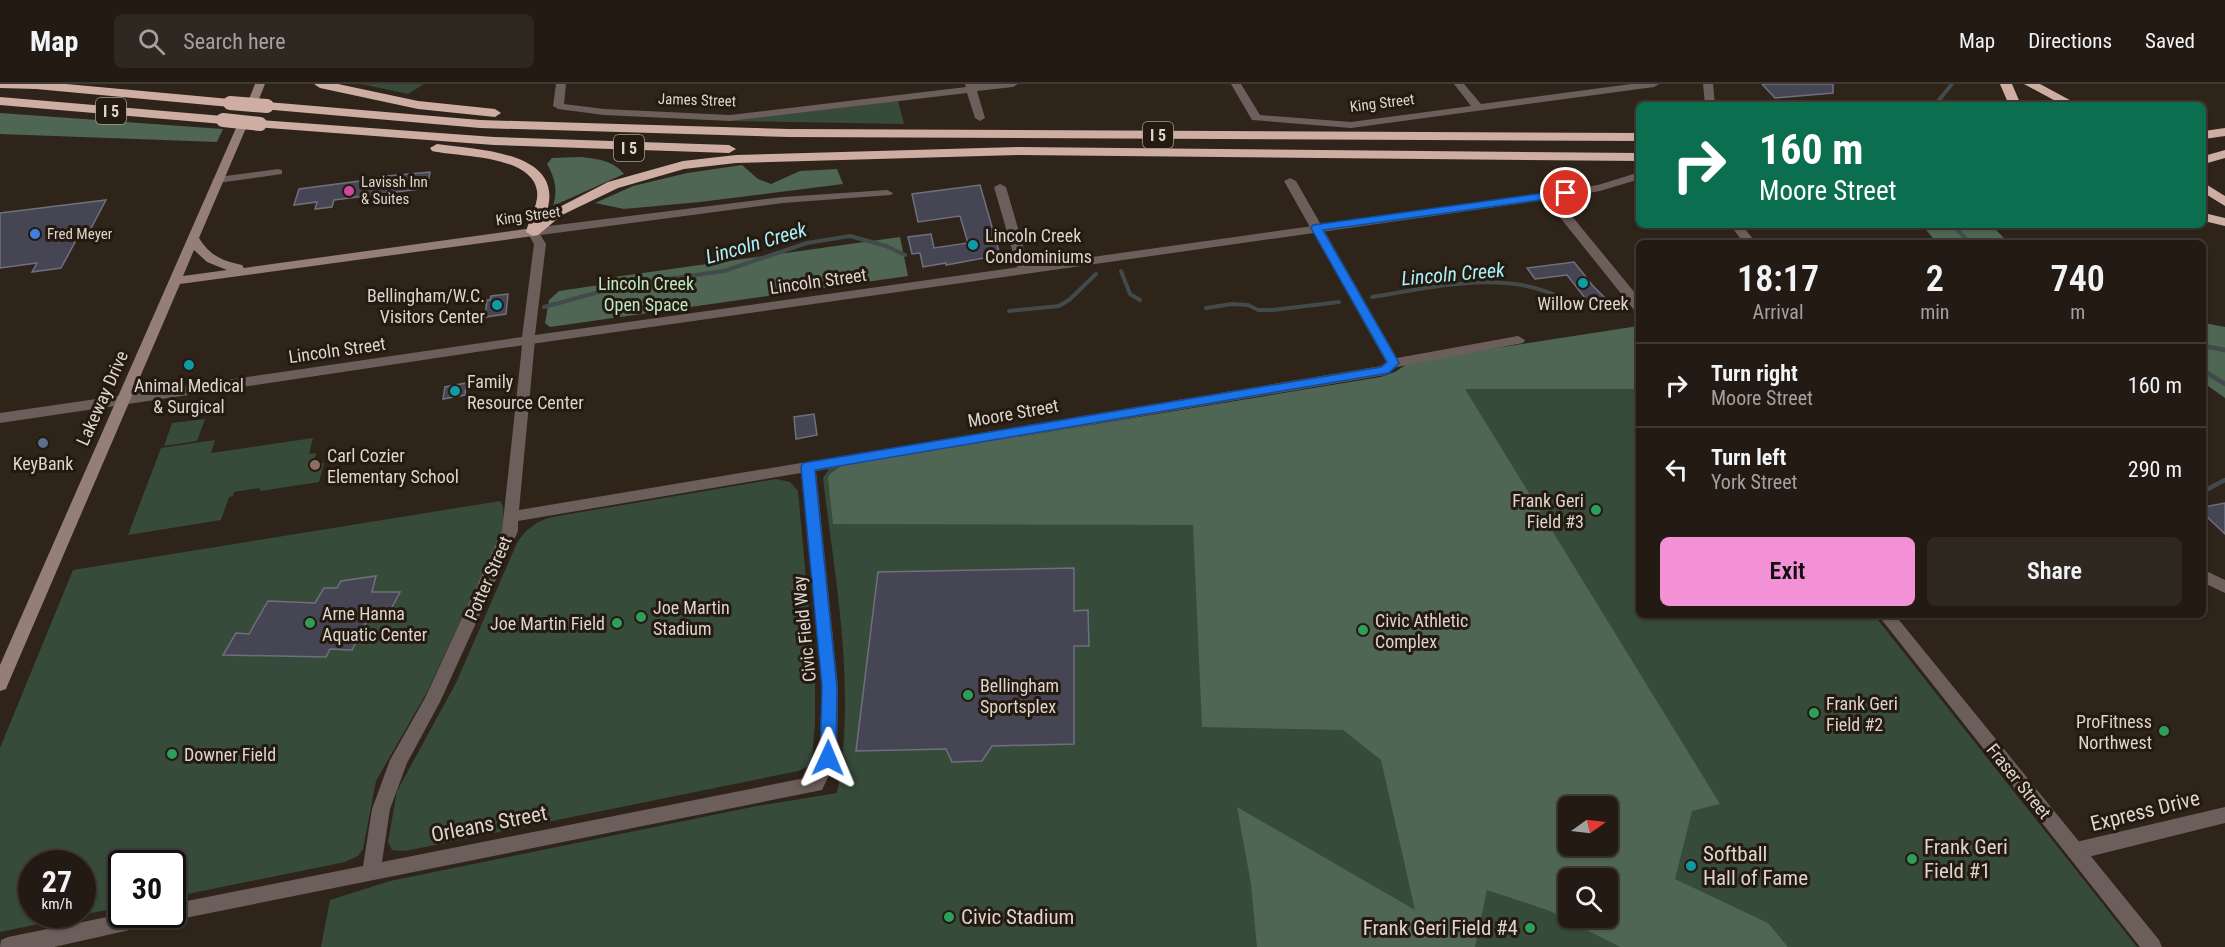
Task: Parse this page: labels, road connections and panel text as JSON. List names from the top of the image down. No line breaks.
{"streets":{"highway":["I 5"],"main road":["King Street","Lakeway Drive"],"street":["James Street","Lincoln Street","Moore Street","Potter Street","Civic Field Way","Fraser Street","Express Drive","Orleans Street"]},"crossings":[["King Street","Lakeway Drive"],["King Street","Potter Street"],["Lincoln Street","Lakeway Drive"],["Lincoln Street","Potter Street"],["Moore Street","Potter Street"],["Moore Street","Civic Field Way"],["Potter Street","Orleans Street"],["Civic Field Way","Orleans Street"],["Fraser Street","Express Drive"]],"water":["Lincoln Creek"],"parks":["Lincoln Creek Open Space"],"places":["Lavissh Inn & Suites","Fred Meyer","Lincoln Creek Condominiums","Willow Creek","Bellingham/W.C. Visitors Center","Animal Medical & Surgical","Family Resource Center","KeyBank","Carl Cozier Elementary School","Frank Geri Field #3","Joe Martin Stadium","Arne Hanna Aquatic Center","Joe Martin Field","Civic Athletic Complex","Bellingham Sportsplex","Frank Geri Field #2","ProFitness Northwest","Downer Field","Frank Geri Field #1","Softball Hall of Fame","Civic Stadium","Frank Geri Field #4"],"north":"right","page":{"header":"Map","search":"Search here","nav":["Map","Directions","Saved"],"turn":["160 m","Moore Street"],"eta":["18:17","Arrival","2","min","740","m"],"list":[{"name":"Turn right","note":"Moore Street","value":"160 m"},{"name":"Turn left","note":"York Street","value":"290 m"}],"buttons":["Exit","Share"],"speed":"27 km/h","limit":"30"}}
